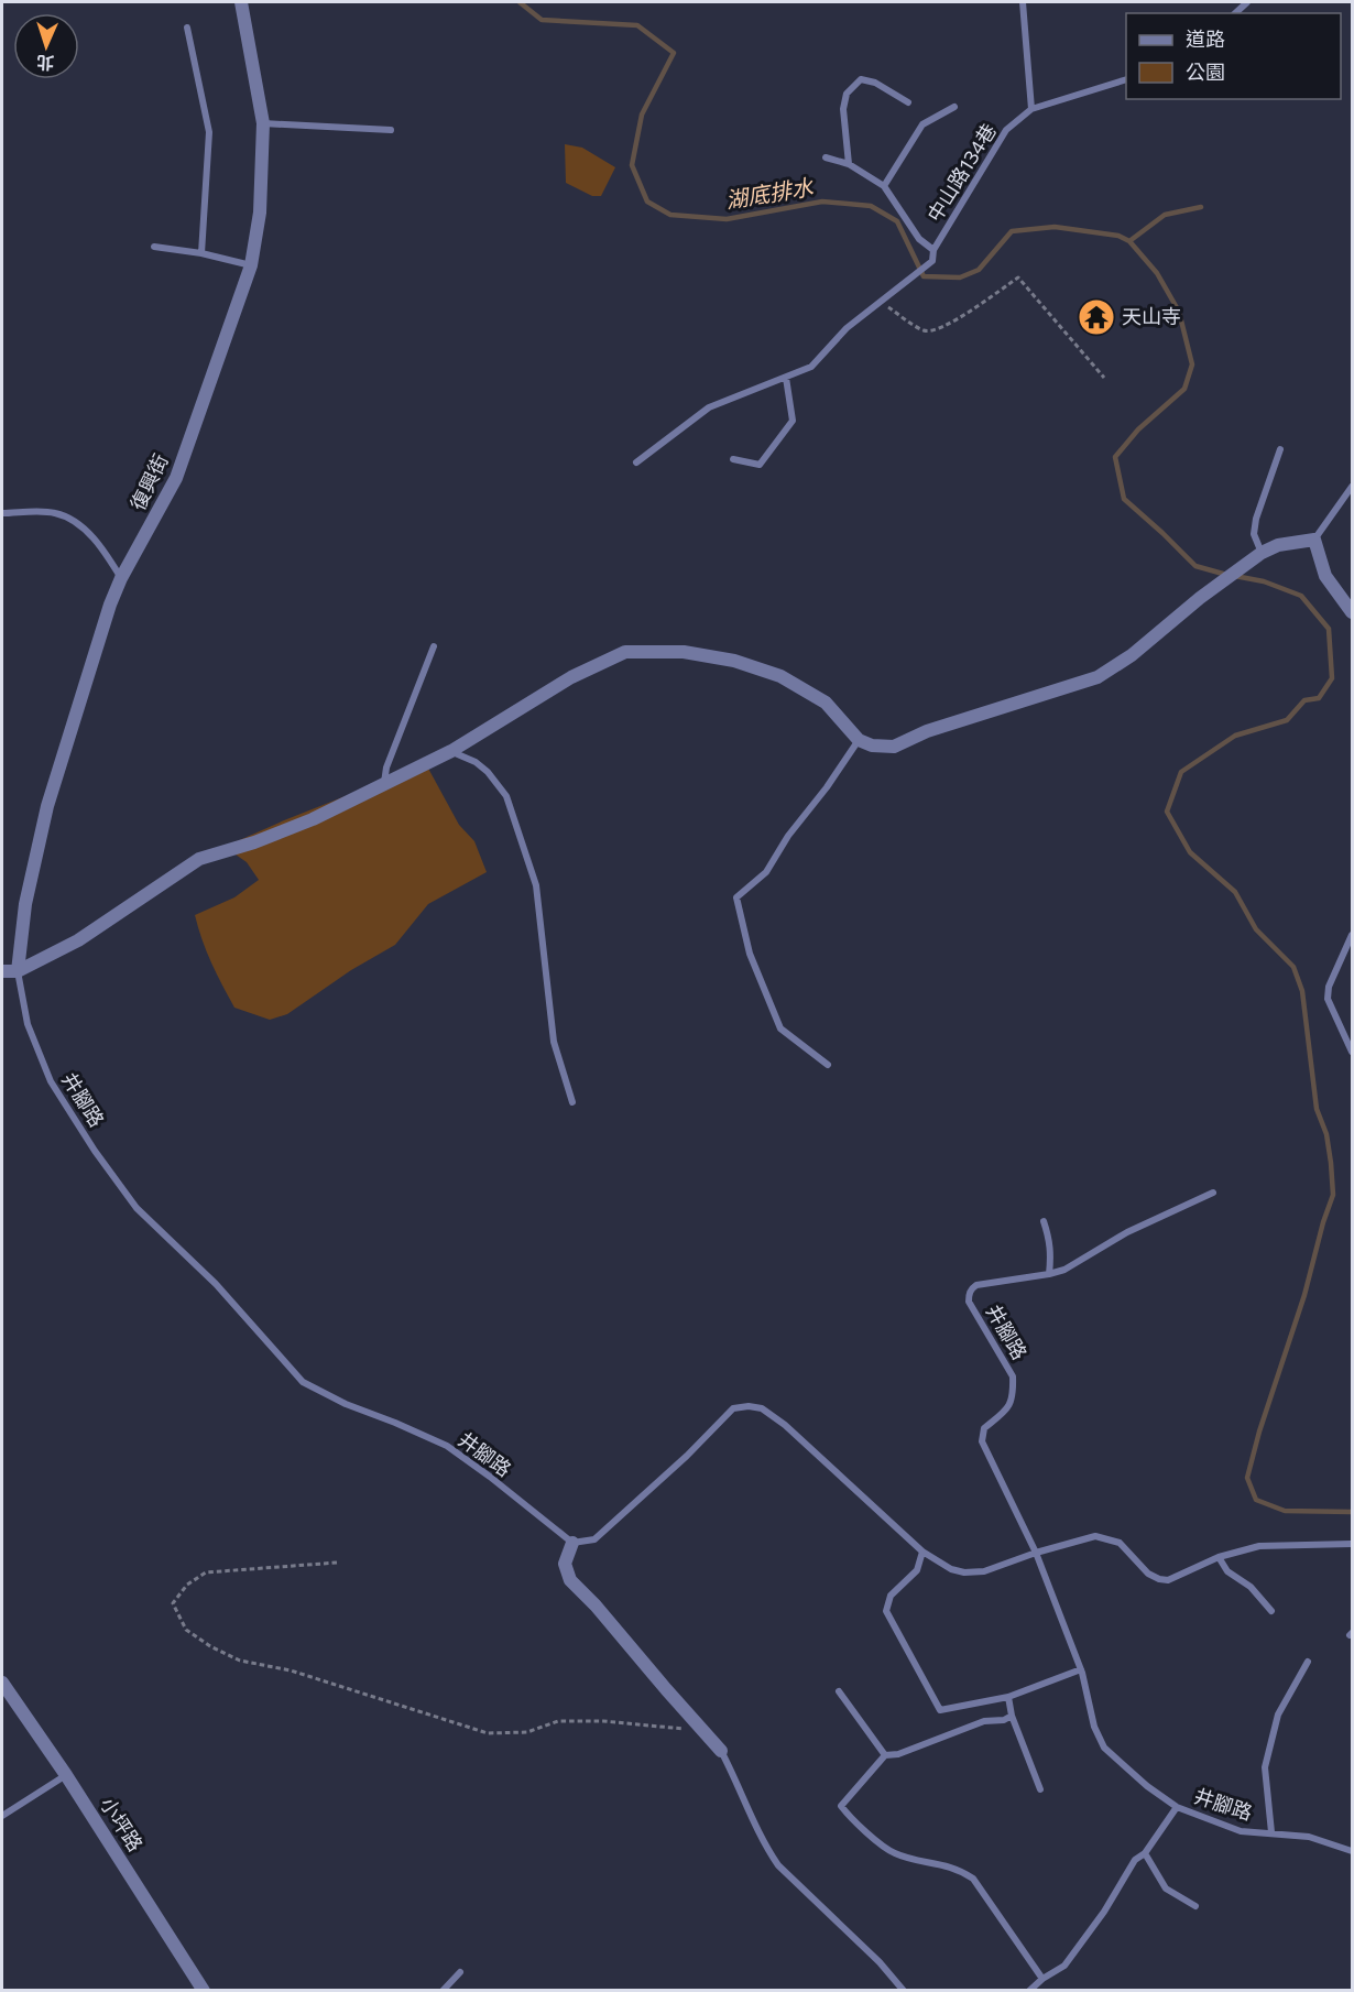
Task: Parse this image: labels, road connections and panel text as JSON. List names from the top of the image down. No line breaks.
{"streets":{"street":["復興街","小坪路"],"lane":["中山路134巷","井腳路"]},"crossings":[["復興街","井腳路"]],"water":["湖底排水"],"places":{"temple":["天山寺"]},"legend":["道路","公園"],"north":"bottom"}
